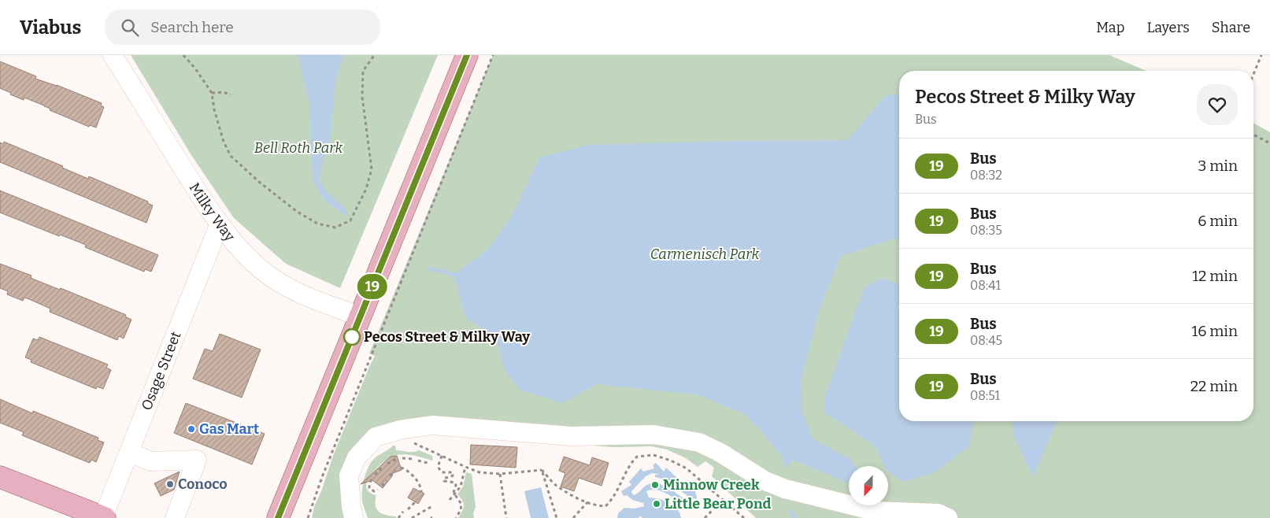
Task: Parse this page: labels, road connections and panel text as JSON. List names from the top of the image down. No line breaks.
{"streets":{"street":["Milky Way","Osage Street"]},"crossings":[["Milky Way","Osage Street"]],"parks":["Bell Roth Park","Carmenisch Park"],"places":["Pecos Street & Milky Way","Gas Mart","Conoco","Minnow Creek","Little Bear Pond"],"lines":["bus line 19"],"north":"bottom","page":{"header":"Viabus","search":"Search here","nav":["Map","Layers","Share"],"on_map":"19","heading":["Pecos Street & Milky Way","Bus"],"list":[{"mark":"19","name":"Bus","note":"08:32","value":"3 min"},{"mark":"19","name":"Bus","note":"08:35","value":"6 min"},{"mark":"19","name":"Bus","note":"08:41","value":"12 min"},{"mark":"19","name":"Bus","note":"08:45","value":"16 min"},{"mark":"19","name":"Bus","note":"08:51","value":"22 min"}]}}
